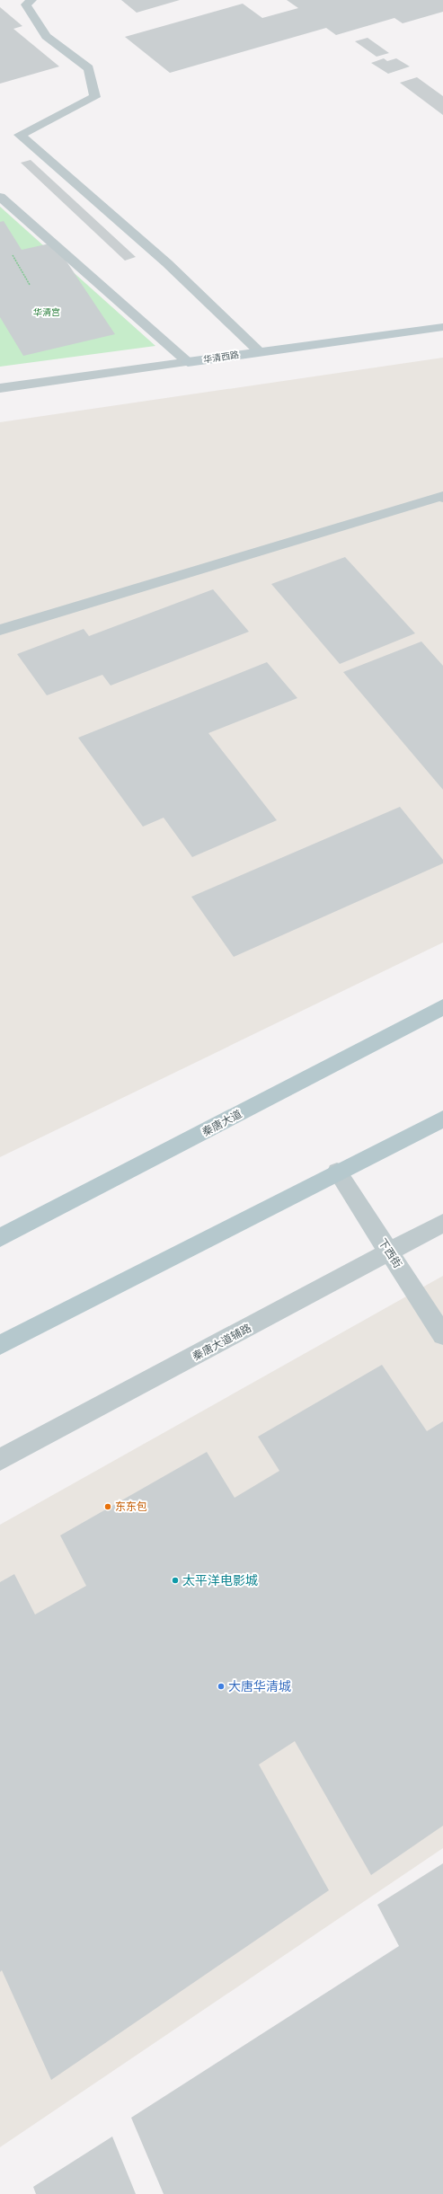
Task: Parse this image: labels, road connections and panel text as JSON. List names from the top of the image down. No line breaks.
{"streets":{"main road":["秦唐大道"],"street":["华清西路","下西街","秦唐大道辅路"]},"crossings":[["下西街","秦唐大道辅路"]],"parks":["华清宫"],"places":["东东包","太平洋电影城","大唐华清城"]}
